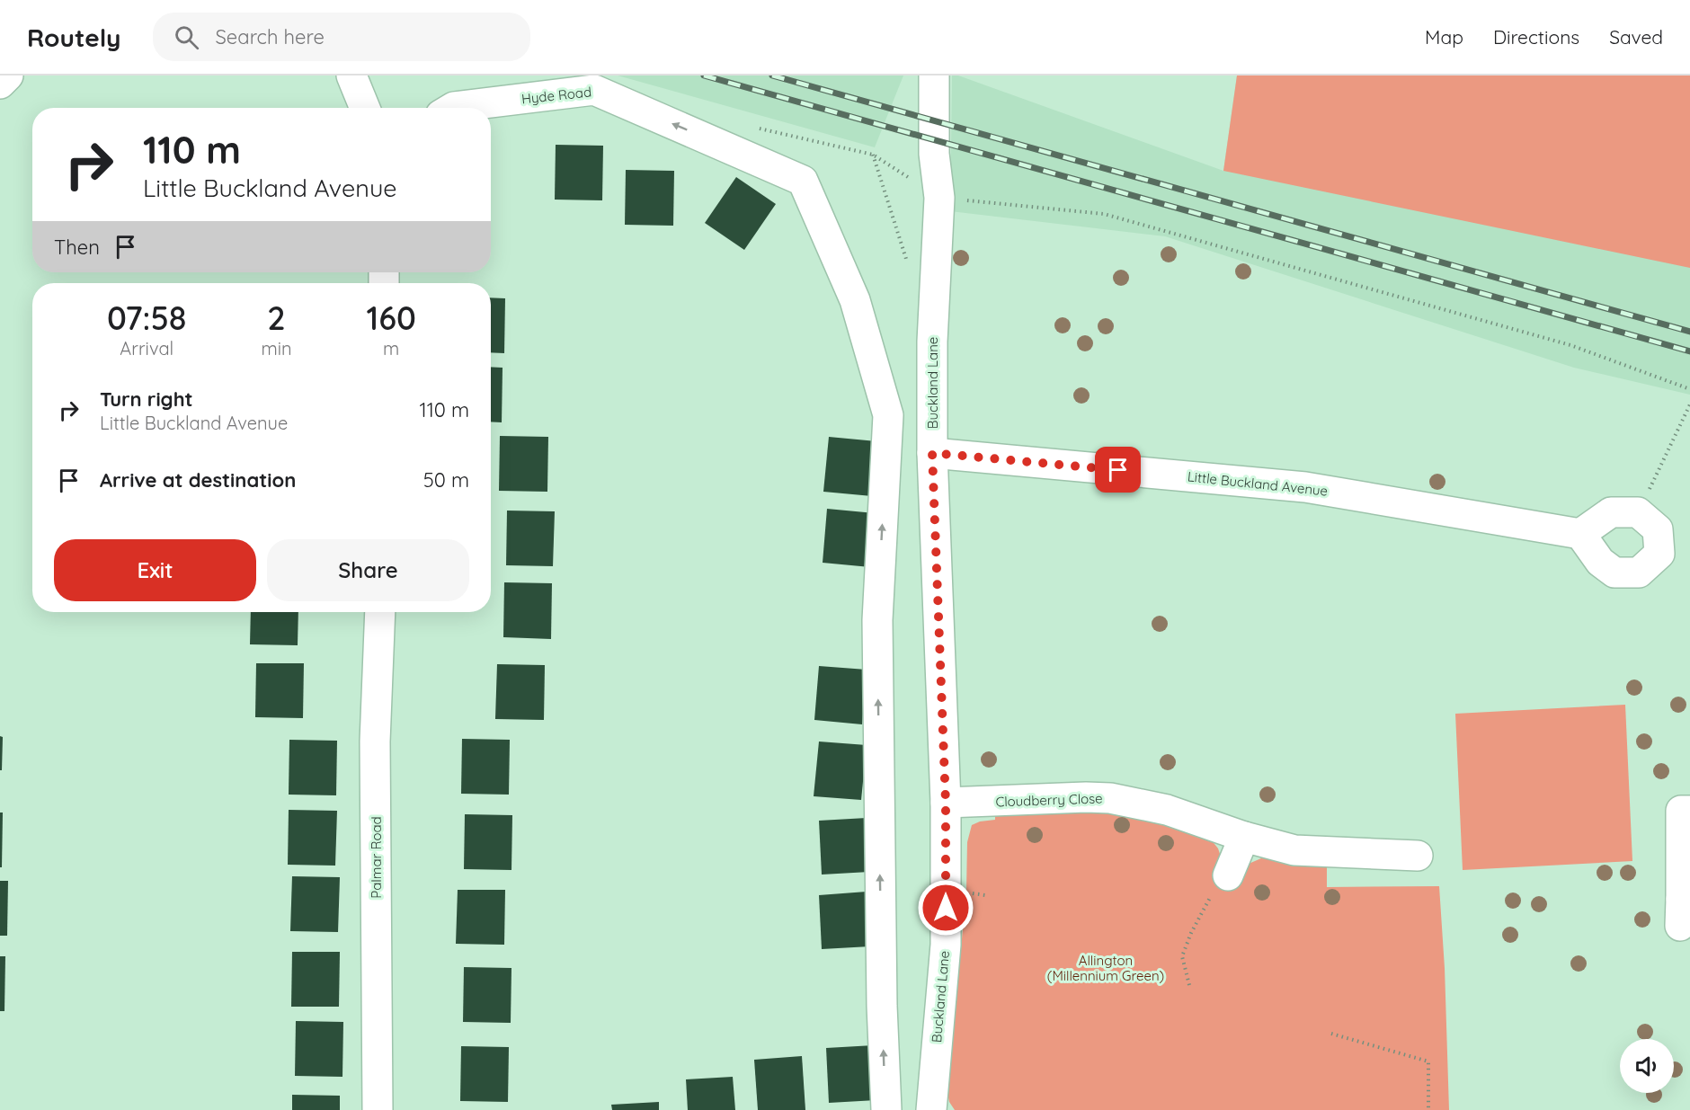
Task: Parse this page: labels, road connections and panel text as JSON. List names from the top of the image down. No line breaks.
{"streets":{"street":["Hyde Road","Buckland Lane","Little Buckland Avenue","Cloudberry Close","Palmar Road"]},"crossings":[["Buckland Lane","Little Buckland Avenue"],["Buckland Lane","Cloudberry Close"]],"one_way":["Hyde Road"],"parks":["Allington (Millennium Green)"],"page":{"header":"Routely","search":"Search here","nav":["Map","Directions","Saved"],"turn":["110 m","Little Buckland Avenue"],"then":"Then","eta":["07:58","Arrival","2","min","160","m"],"list":[{"name":"Turn right","note":"Little Buckland Avenue","value":"110 m"},{"name":"Arrive at destination","value":"50 m"}],"buttons":["Exit","Share"]}}
